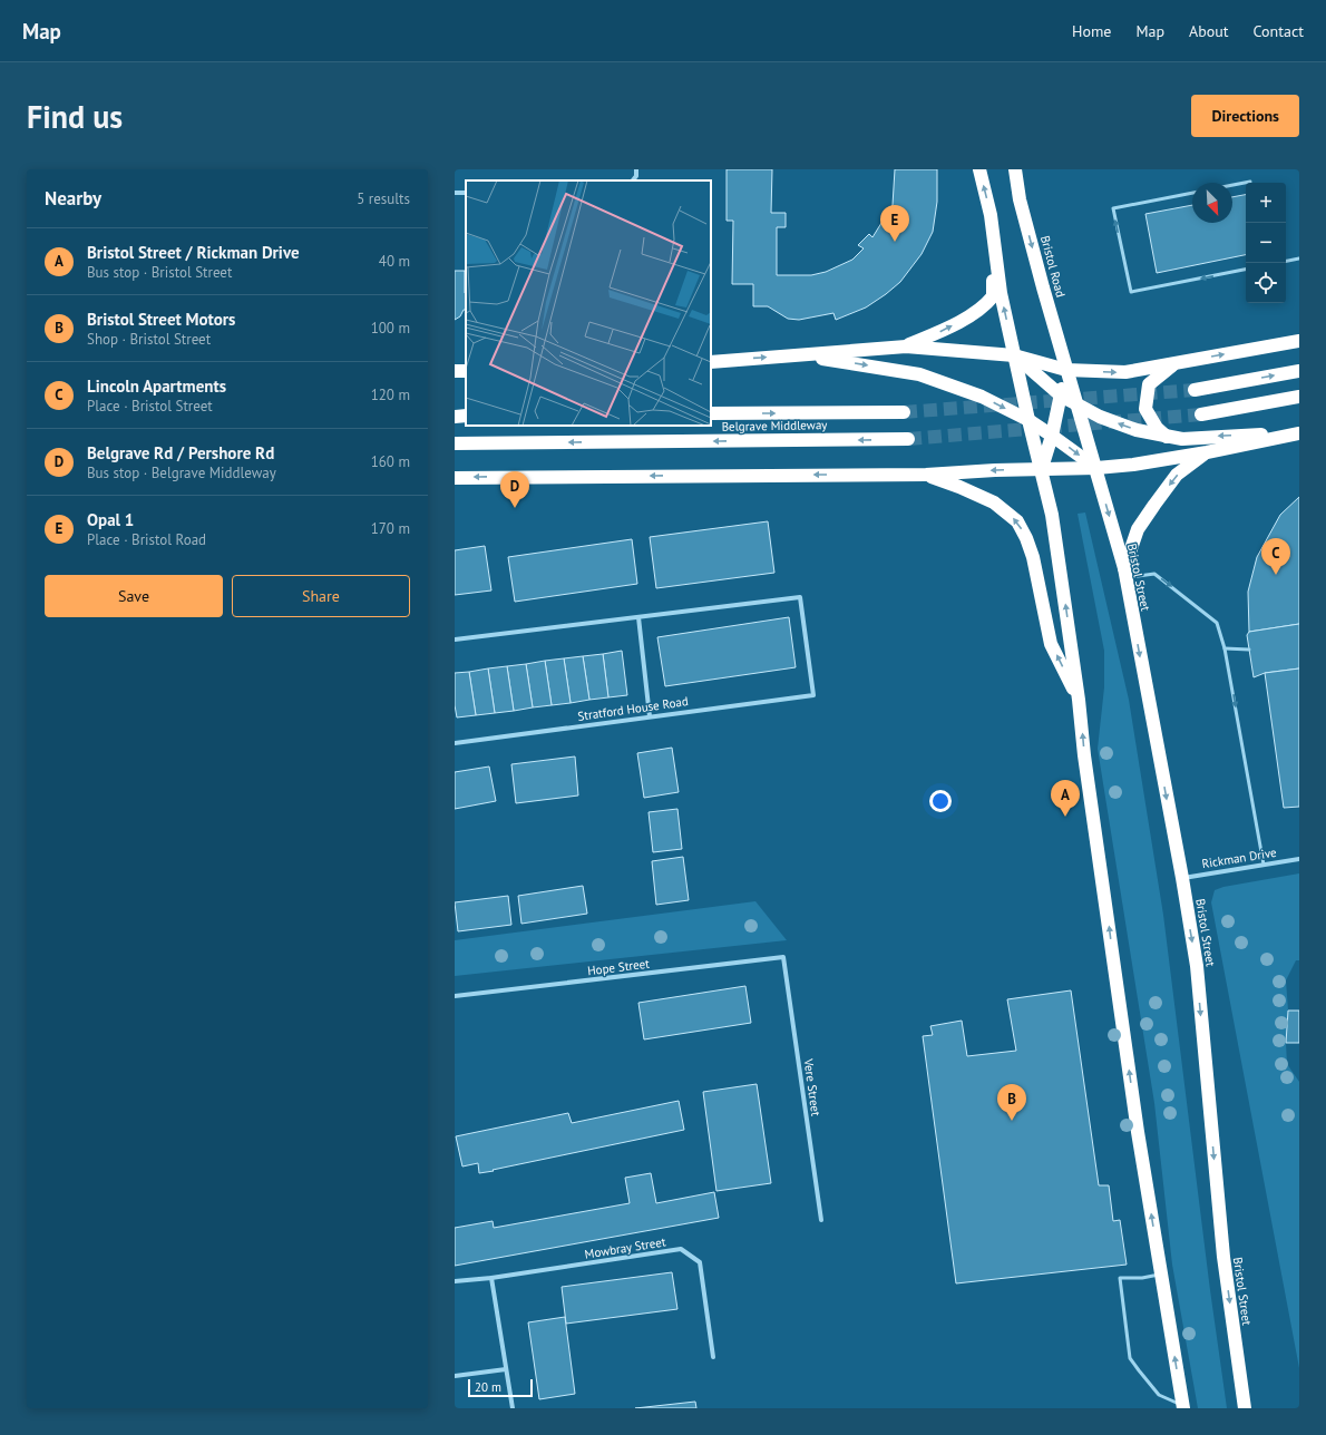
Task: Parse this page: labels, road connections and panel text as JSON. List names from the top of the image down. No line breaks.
{"streets":{"highway":["Bristol Road","Belgrave Middleway","Bristol Street"],"street":["Stratford House Road","Rickman Drive","Hope Street","Vere Street","Mowbray Street"]},"crossings":[["Bristol Road","Bristol Street"],["Bristol Street","Rickman Drive"],["Hope Street","Vere Street"]],"scale_bar":"20 m","north":"bottom right","page":{"header":"Map","nav":["Home","Map","About","Contact"],"buttons":["Directions",["Save","Share"]],"title":"Find us","heading":["Nearby","5 results"],"map_buttons":["+","−"],"pins":["E","D","C","A","B"],"list":[{"mark":"A","name":"Bristol Street / Rickman Drive","note":"Bus stop · Bristol Street","value":"40 m"},{"mark":"B","name":"Bristol Street Motors","note":"Shop · Bristol Street","value":"100 m"},{"mark":"C","name":"Lincoln Apartments","note":"Place · Bristol Street","value":"120 m"},{"mark":"D","name":"Belgrave Rd / Pershore Rd","note":"Bus stop · Belgrave Middleway","value":"160 m"},{"mark":"E","name":"Opal 1","note":"Place · Bristol Road","value":"170 m"}],"scale":"20 m"}}
